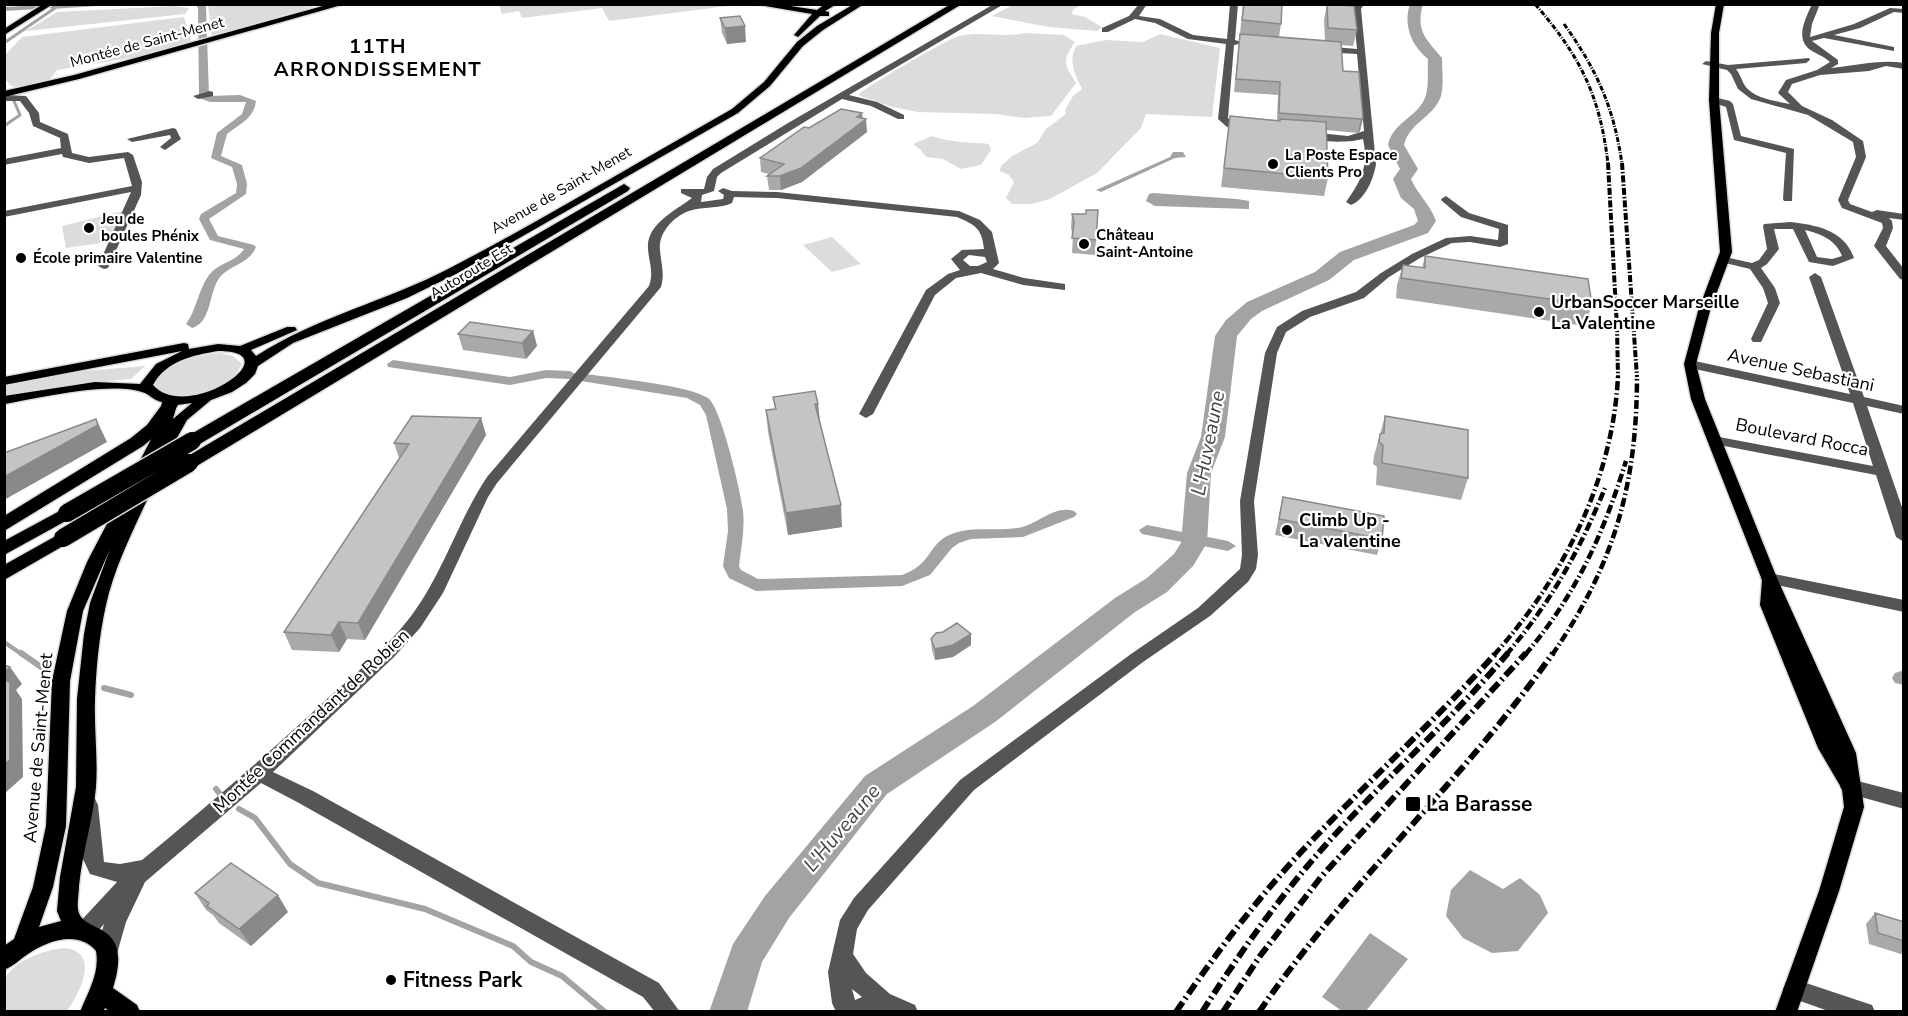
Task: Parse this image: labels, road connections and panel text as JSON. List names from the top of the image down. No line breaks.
{"streets":{"highway":["Autoroute Est"],"main road":["Montée de Saint-Menet","Avenue de Saint-Menet"],"street":["Avenue Sebastiani","Boulevard Rocca","Montée Commandant de Robien"]},"districts":["11TH ARRONDISSEMENT"],"water":["L'Huveaune"],"places":{"other":["La Poste Espace Clients Pro","Jeu de boules Phénix","Château Saint-Antoine","École primaire Valentine","UrbanSoccer Marseille La Valentine","Climb Up - La valentine","Fitness Park"],"transit":["La Barasse"]}}
